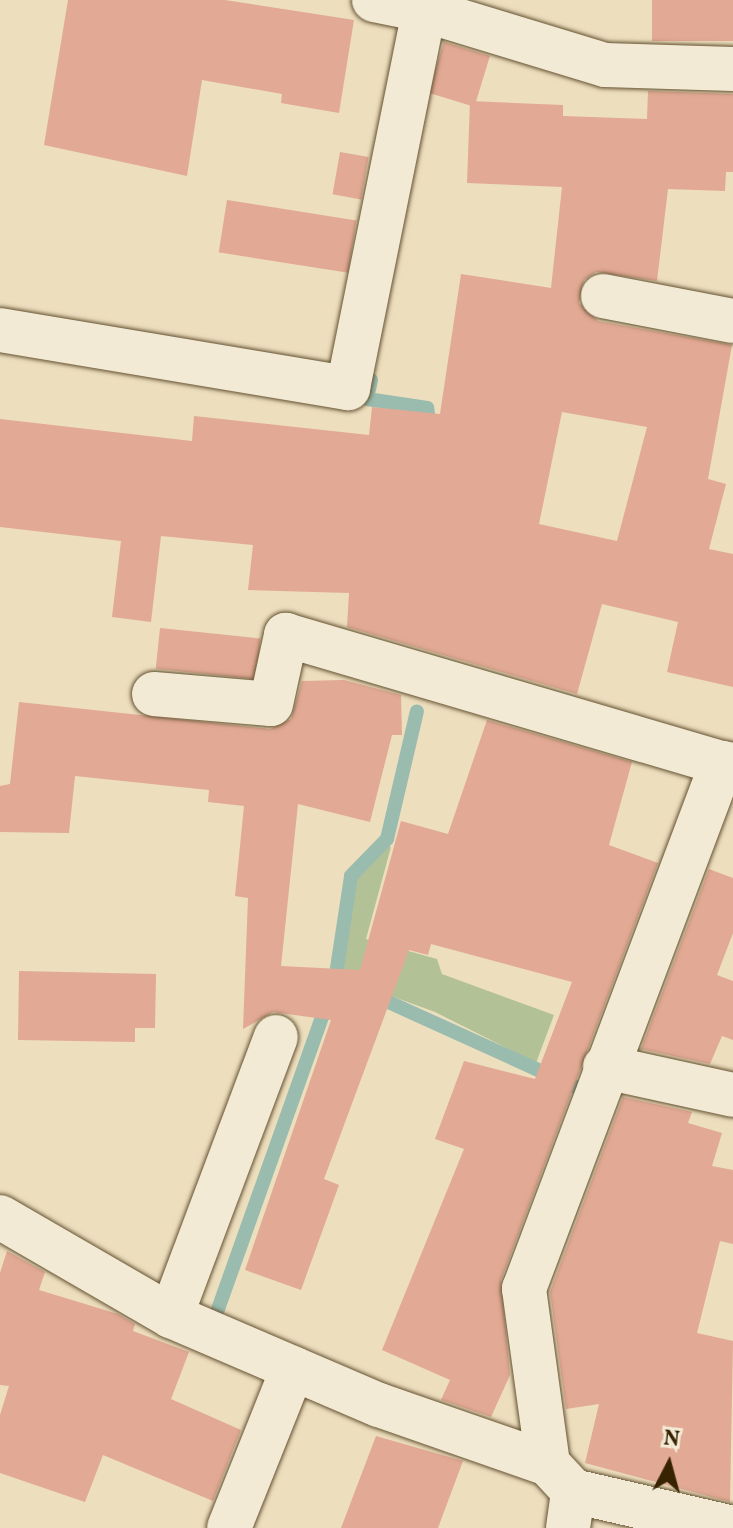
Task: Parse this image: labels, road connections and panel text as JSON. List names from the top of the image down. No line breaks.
{"north":"top"}
